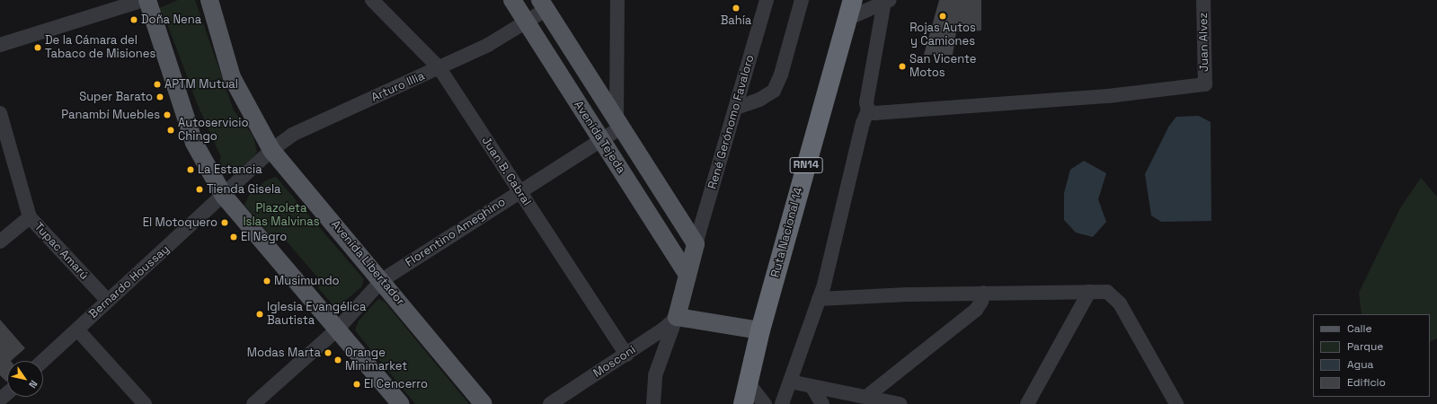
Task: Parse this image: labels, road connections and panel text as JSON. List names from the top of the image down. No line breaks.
{"streets":{"highway":["RN14","Ruta Nacional 14"],"main road":["Avenida Tejeda","Avenida Libertador"],"street":["Juan Alvez","Arturo Illia","René Gerónomo Favaloro","Juan B. Cabral","Florentino Ameghino","Tupac Amarú","Bernardo Houssay","Mosconi"]},"crossings":[["Arturo Illia","Avenida Tejeda"],["Arturo Illia","Juan B. Cabral"],["Arturo Illia","Avenida Libertador"],["Arturo Illia","Bernardo Houssay"],["René Gerónomo Favaloro","Avenida Tejeda"],["Avenida Tejeda","Florentino Ameghino"],["Juan B. Cabral","Florentino Ameghino"],["Juan B. Cabral","Mosconi"],["Florentino Ameghino","Avenida Libertador"],["Tupac Amarú","Bernardo Houssay"]],"parks":["Plazoleta Islas Malvinas"],"places":["Bahía","Rojas Autos y Camiones","Doña Nena","De la Cámara del Tabaco de Misiones","San Vicente Motos","APTM Mutual","Super Barato","Panambí Muebles","Autoservicio Chingo","La Estancia","Tienda Gisela","El Motoquero","El Negro","Musimundo","Iglesia Evangélica Bautista","Modas Marta","Orange Minimarket","El Cencerro"],"legend":["Calle","Parque","Agua","Edificio"],"north":"bottom right"}
